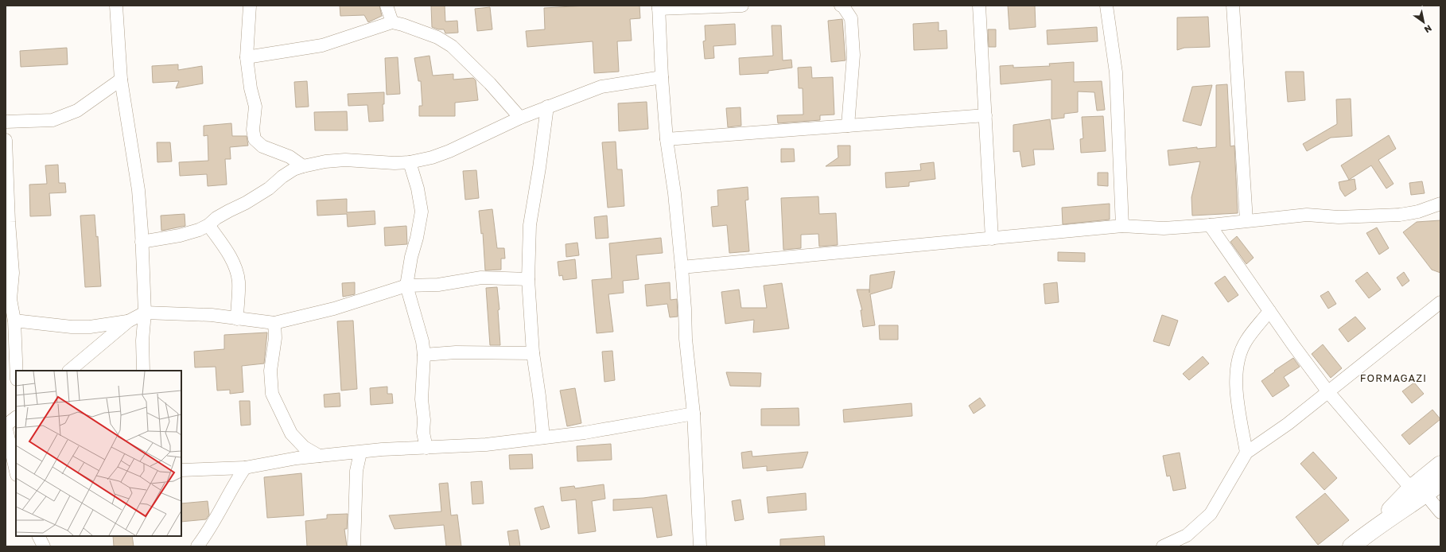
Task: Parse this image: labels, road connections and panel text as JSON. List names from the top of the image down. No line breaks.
{"districts":["FORMAGAZI"],"north":"bottom right"}
